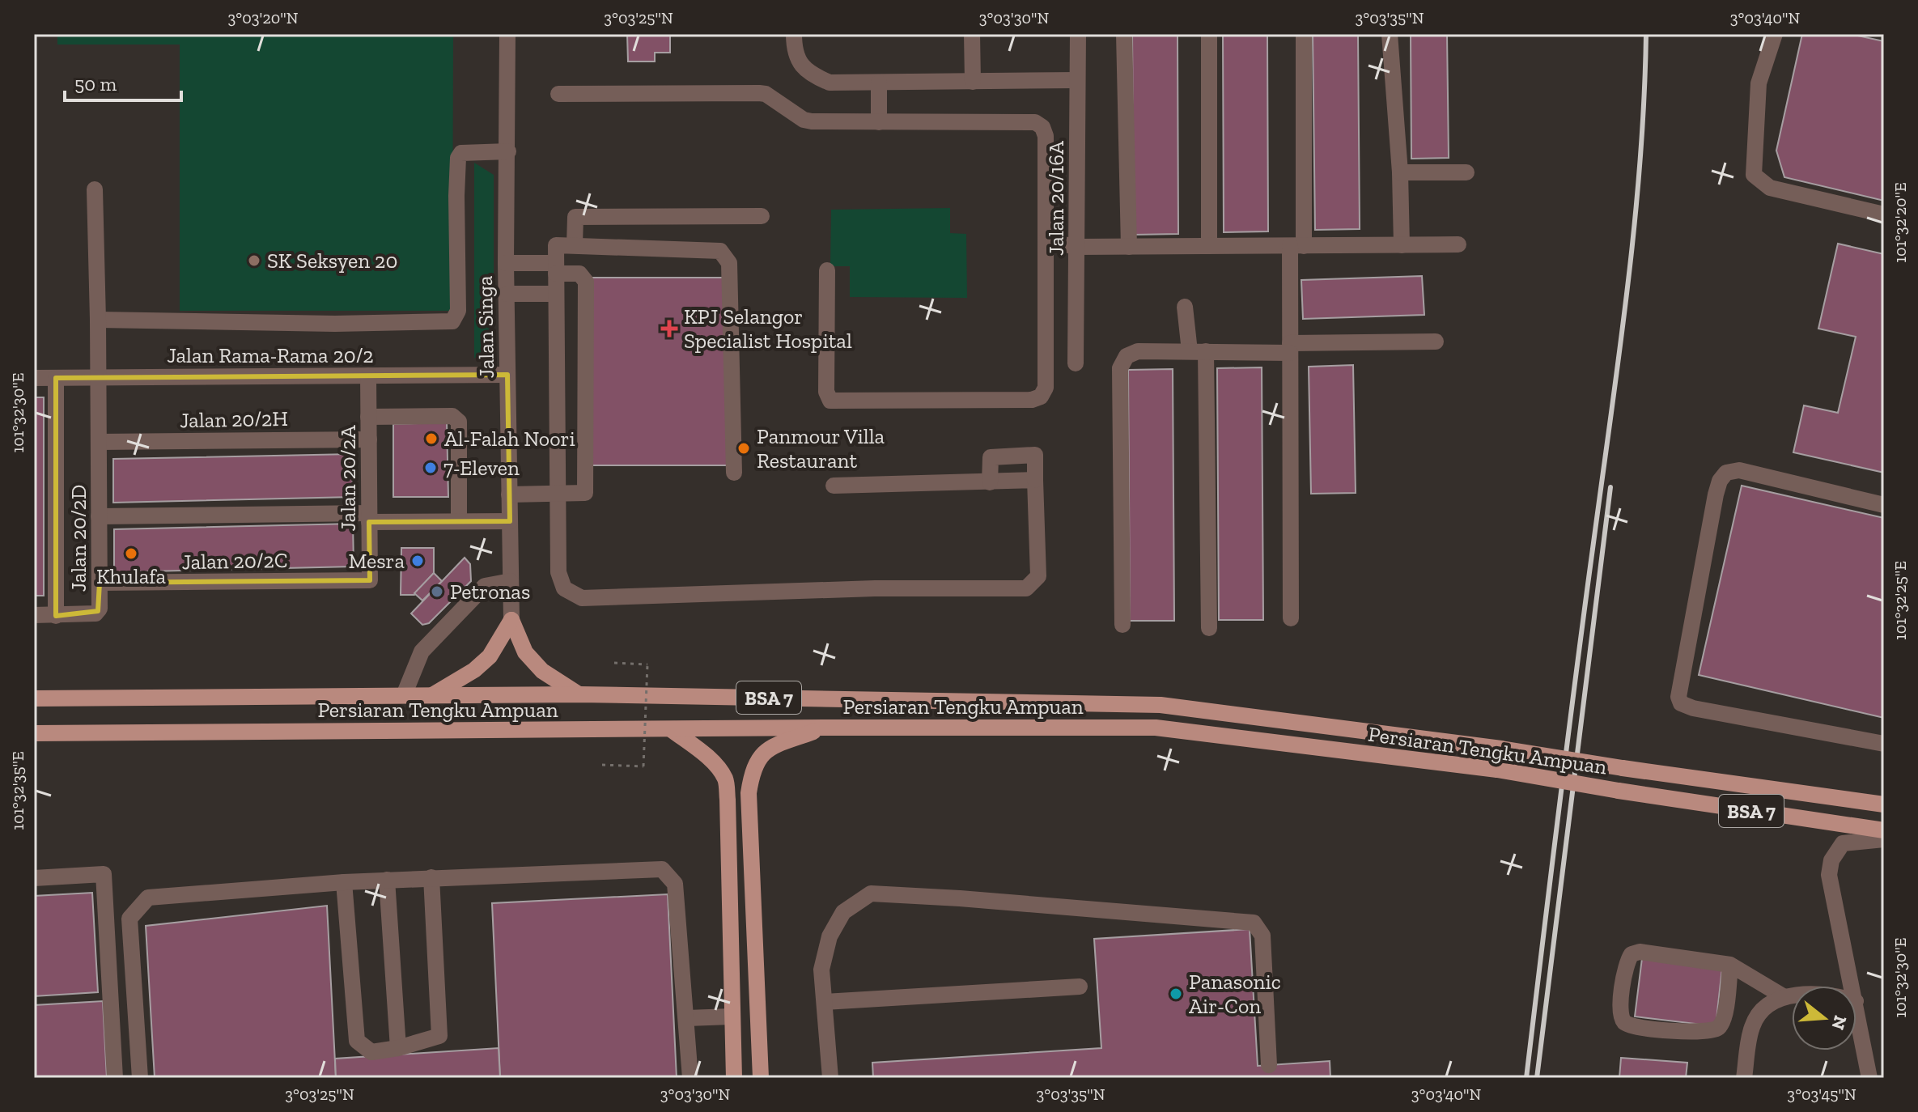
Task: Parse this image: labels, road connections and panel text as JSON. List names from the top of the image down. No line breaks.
{"streets":{"main road":["BSA 7","Persiaran Tengku Ampuan"],"street":["Jalan 20/16A","Jalan Singa","Jalan Rama-Rama 20/2","Jalan 20/2H","Jalan 20/2A","Jalan 20/2D","Jalan 20/2C"]},"crossings":[["Jalan Singa","Jalan Rama-Rama 20/2"],["Jalan Rama-Rama 20/2","Jalan 20/2A"],["Jalan Rama-Rama 20/2","Jalan 20/2D"],["Jalan 20/2H","Jalan 20/2A"],["Jalan 20/2H","Jalan 20/2D"],["Jalan 20/2A","Jalan 20/2C"],["Jalan 20/2D","Jalan 20/2C"]],"places":{"other":["SK Seksyen 20","Al-Falah Noori","Panmour Villa Restaurant","7-Eleven","Khulafa","Mesra","Petronas","Panasonic Air-Con"],"health":["KPJ Selangor Specialist Hospital"]},"scale_bar":"50 m","north":"right","coordinates":["3°03'20\"N","3°03'25\"N","3°03'30\"N","3°03'35\"N","3°03'40\"N","101°32'20\"E","101°32'30\"E","101°32'25\"E","101°32'35\"E","3°03'45\"N"]}
